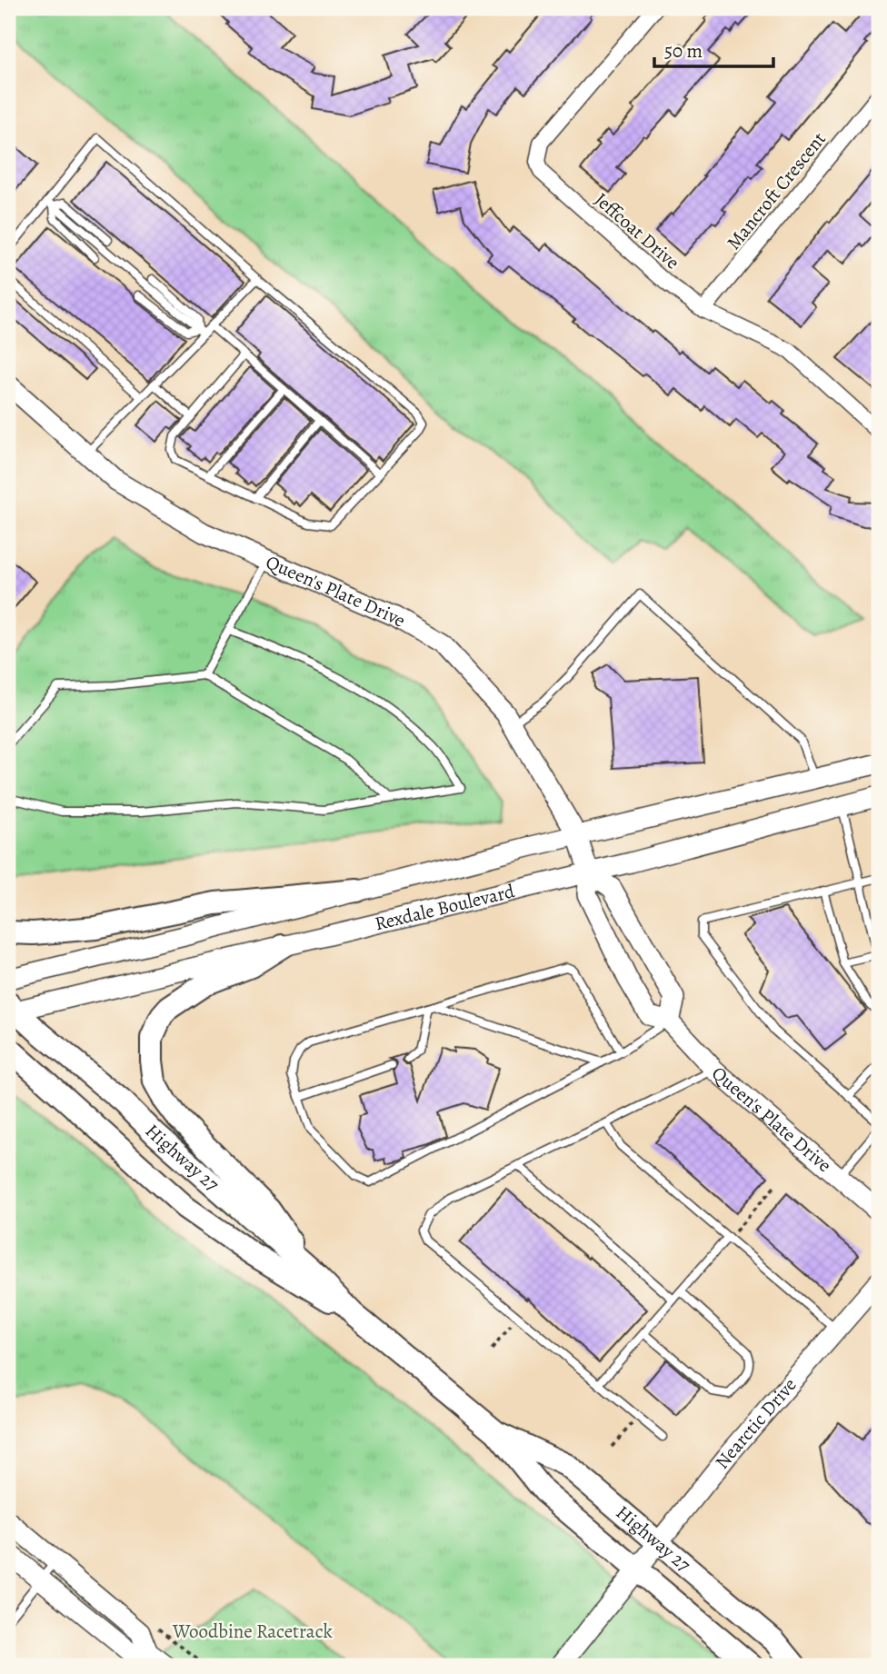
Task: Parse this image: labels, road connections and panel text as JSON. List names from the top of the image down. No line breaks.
{"streets":{"main road":["Highway 27"],"street":["Mancroft Crescent","Jeffcoat Drive","Queen's Plate Drive","Rexdale Boulevard","Nearctic Drive"]},"crossings":[["Mancroft Crescent","Jeffcoat Drive"],["Queen's Plate Drive","Rexdale Boulevard"],["Rexdale Boulevard","Highway 27"],["Highway 27","Nearctic Drive"]],"parks":["Woodbine Racetrack"],"scale_bar":"50 m"}
